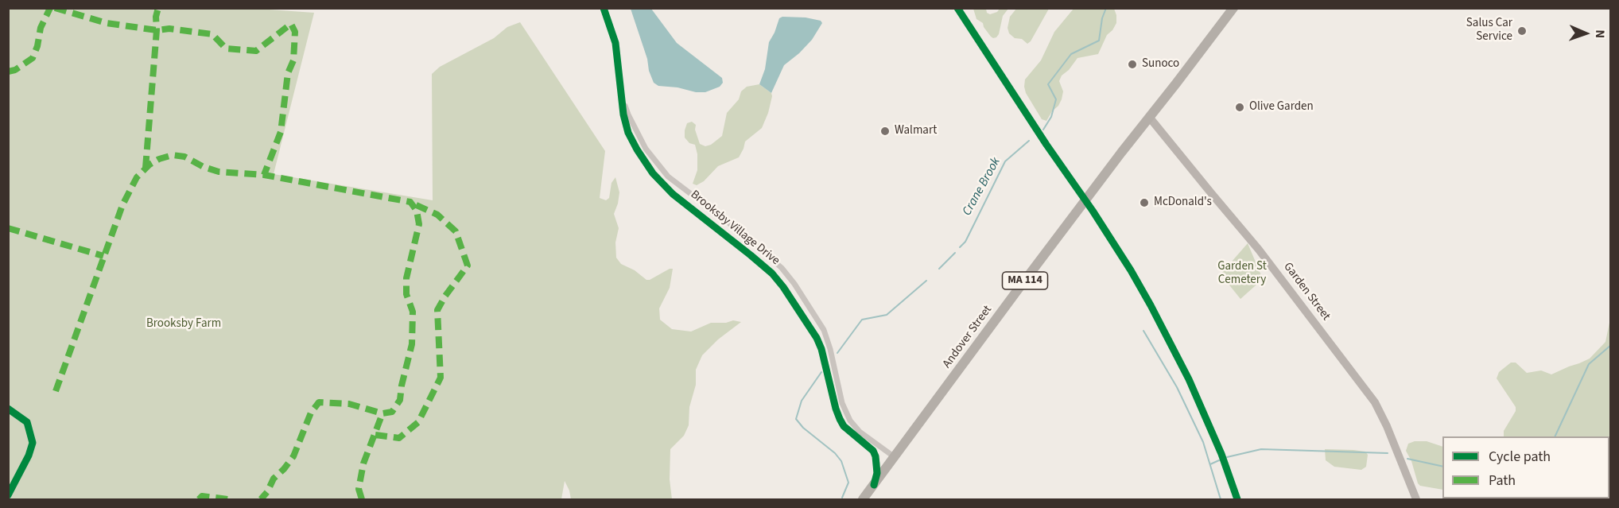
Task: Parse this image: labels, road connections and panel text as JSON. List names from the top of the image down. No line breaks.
{"streets":{"highway":["MA 114","Andover Street"],"main road":["Garden Street"],"street":["Brooksby Village Drive"]},"crossings":[["Brooksby Village Drive","Andover Street"],["Garden Street","Andover Street"]],"water":["Crane Brook"],"parks":["Garden St Cemetery","Brooksby Farm"],"places":["Salus Car Service","Sunoco","Olive Garden","Walmart","McDonald's"],"legend":["Cycle path","Path"],"north":"right"}
